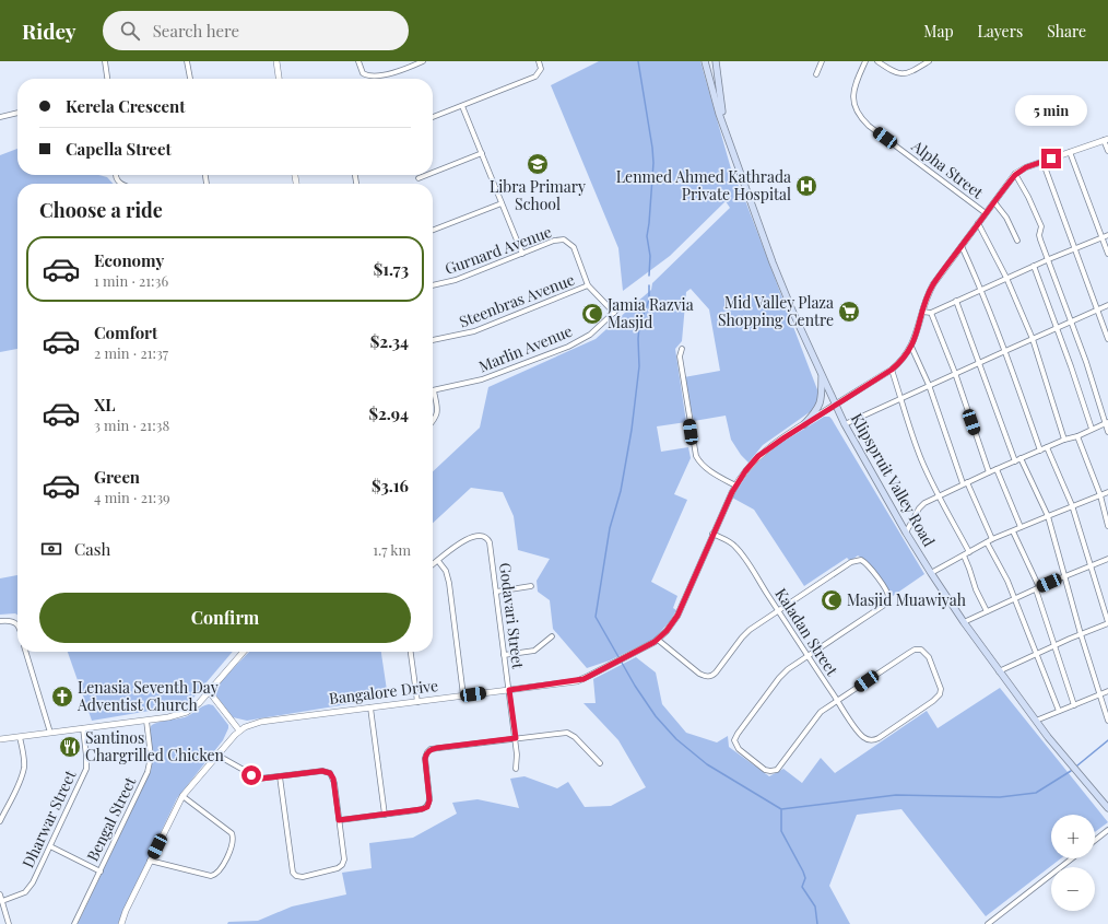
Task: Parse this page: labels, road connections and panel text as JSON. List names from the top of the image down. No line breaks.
{"streets":{"main road":["Klipspruit Valley Road"],"street":["Alpha Street","Gurnard Avenue","Steenbras Avenue","Marlin Avenue","Godavari Street","Kaladan Street","Bangalore Drive","Dharwar Street","Bengal Street"]},"crossings":[["Gurnard Avenue","Steenbras Avenue"],["Gurnard Avenue","Marlin Avenue"],["Klipspruit Valley Road","Bangalore Drive"],["Godavari Street","Bangalore Drive"],["Kaladan Street","Bangalore Drive"]],"places":{"school or university":["Libra Primary School"],"hospital":["Lenmed Ahmed Kathrada Private Hospital"],"supermarket":["Mid Valley Plaza Shopping Centre"],"mosque":["Jamia Razvia Masjid","Masjid Muawiyah"],"church":["Lenasia Seventh Day Adventist Church"],"restaurant":["Santinos Chargrilled Chicken"]},"page":{"header":"Ridey","search":"Search here","nav":["Map","Layers","Share"],"banner":["Kerela Crescent","Capella Street"],"bubble":"5 min","heading":"Choose a ride","list":[{"name":"Economy","note":"1 min · 21:36","value":"$1.73"},{"name":"Comfort","note":"2 min · 21:37","value":"$2.34"},{"name":"XL","note":"3 min · 21:38","value":"$2.94"},{"name":"Green","note":"4 min · 21:39","value":"$3.16"}],"pay":["Cash","1.7 km"],"buttons":"Confirm","map_buttons":["+","−"]}}
